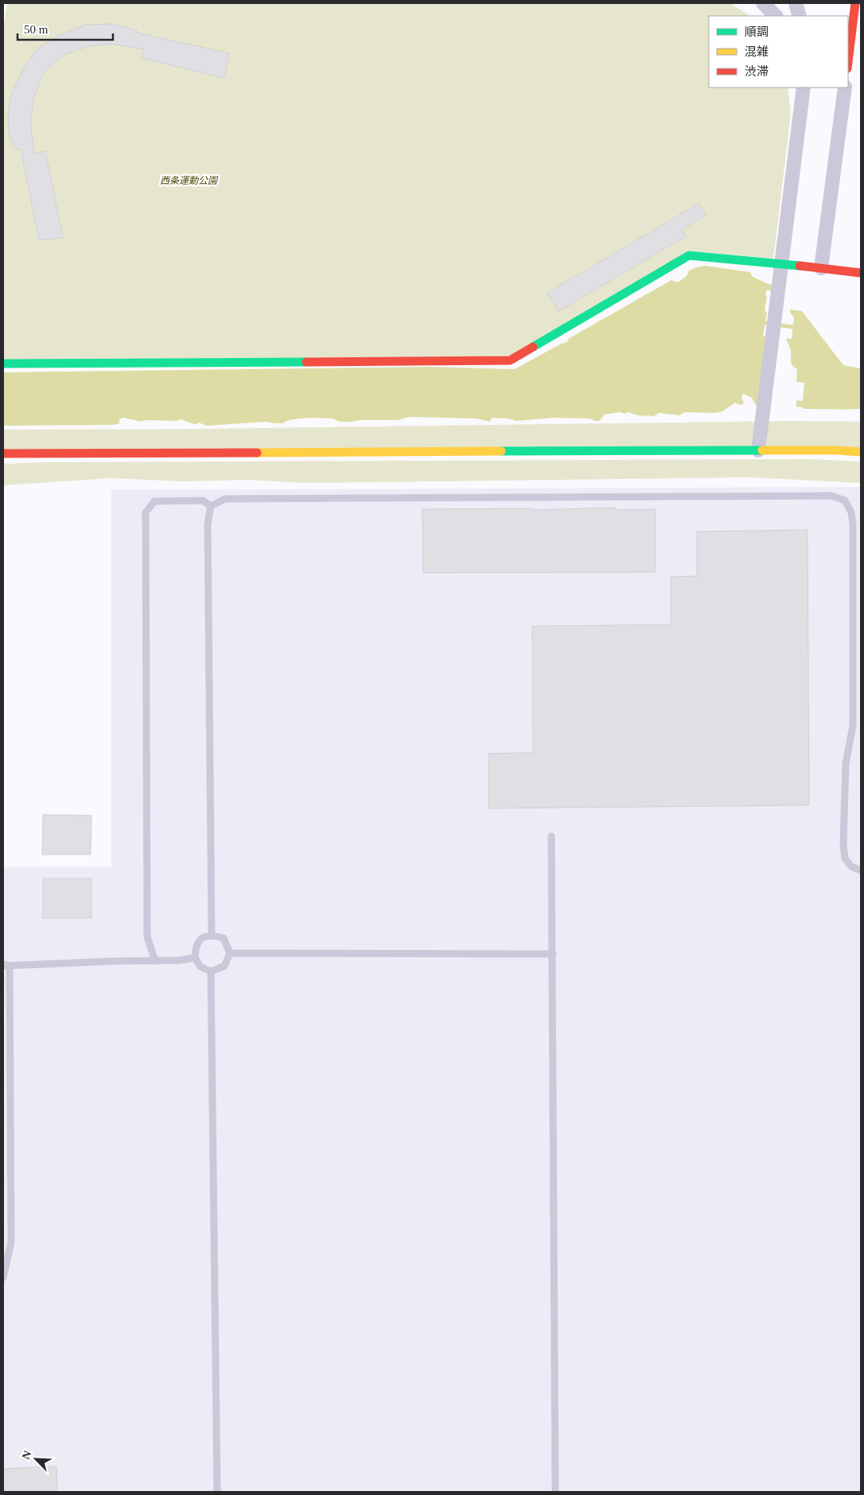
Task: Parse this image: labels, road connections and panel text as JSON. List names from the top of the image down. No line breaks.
{"parks":["西条運動公園"],"legend":["順調","混雑","渋滞"],"scale_bar":"50 m","north":"top left"}
